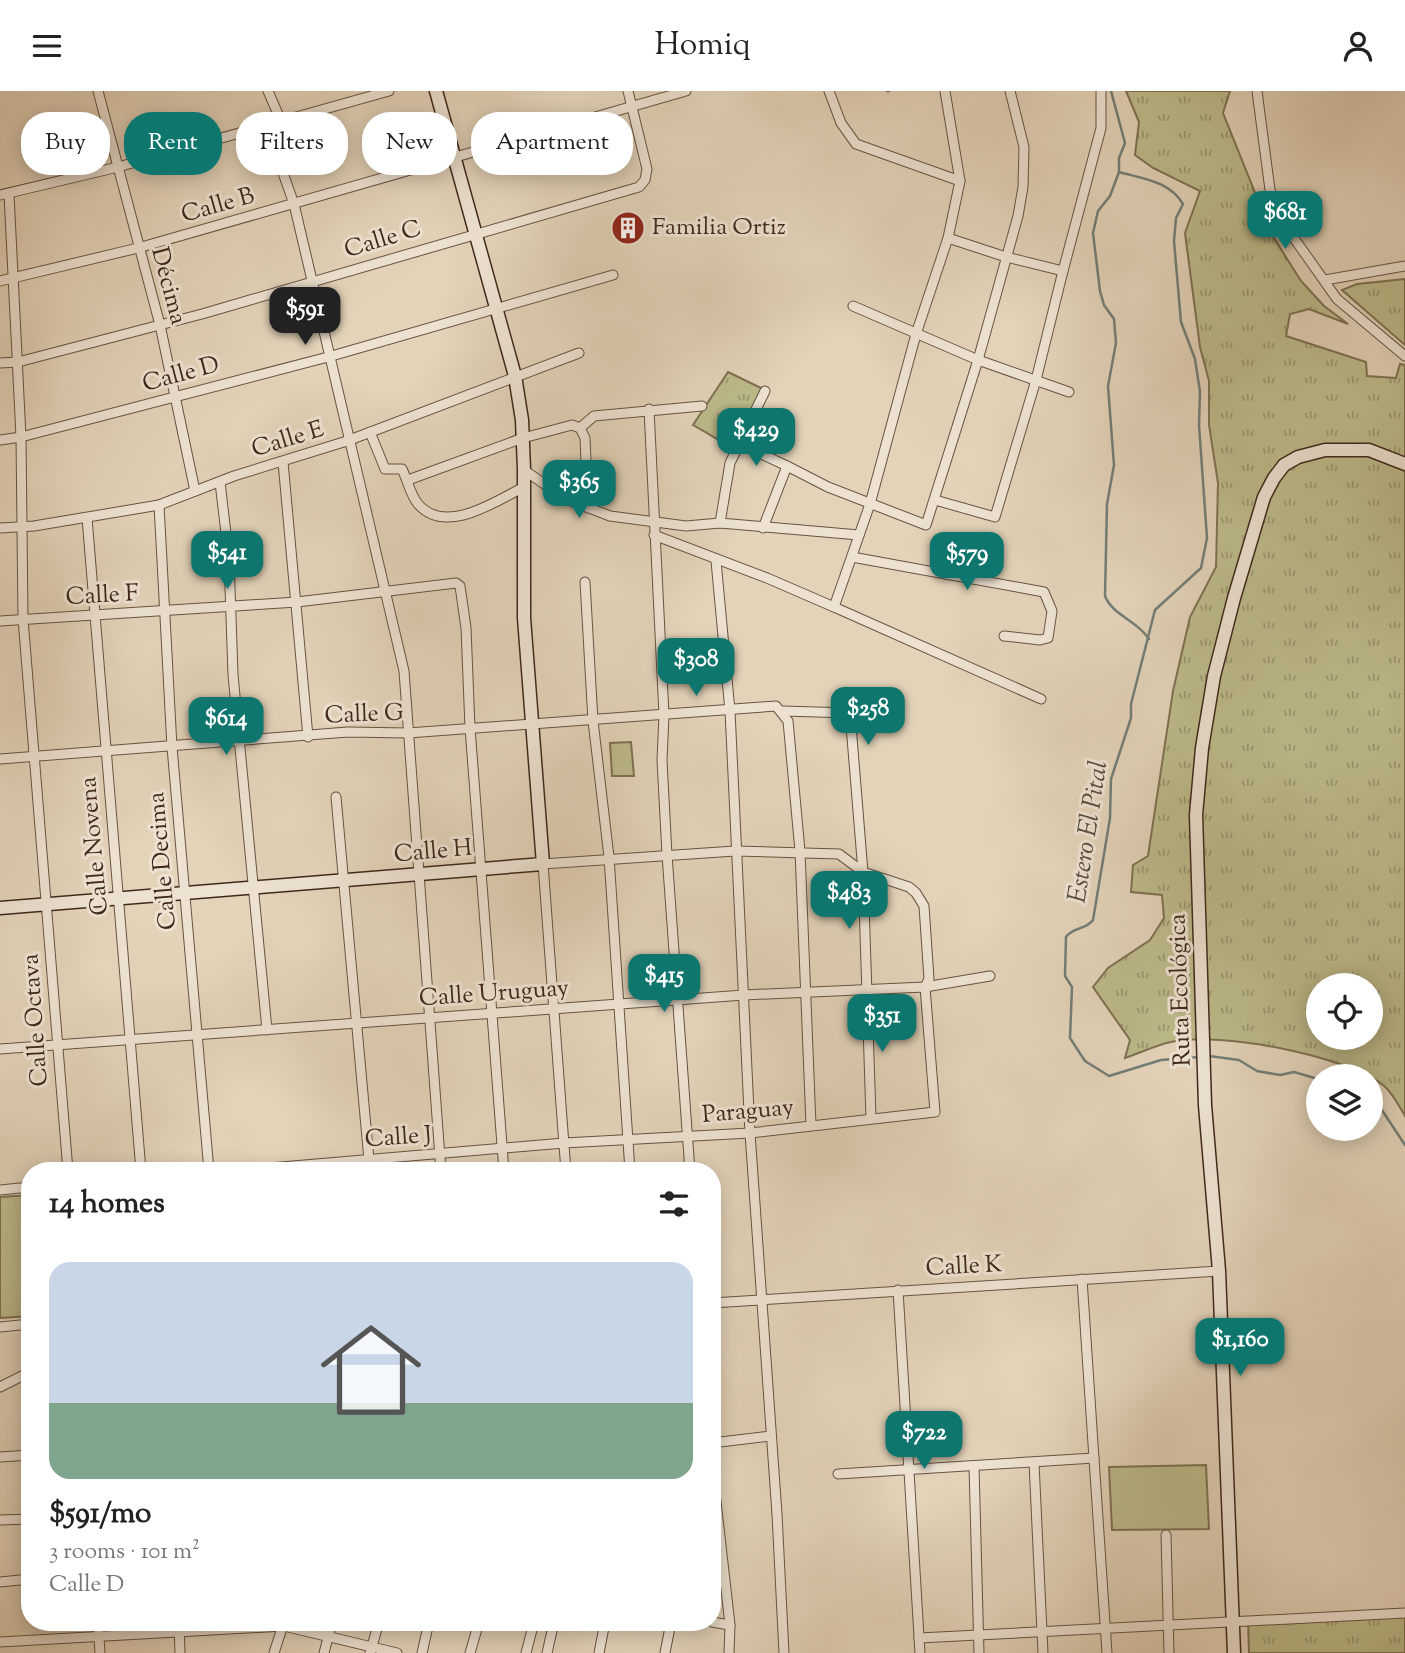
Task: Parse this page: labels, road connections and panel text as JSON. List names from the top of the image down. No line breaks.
{"streets":{"street":["Calle B","Calle C","Décima","Calle D","Calle E","Calle F","Calle G","Calle Novena","Calle H","Calle Decima","Ruta Ecológica","Calle Uruguay","Calle Octava","Paraguay","Calle J","Calle K"]},"crossings":[["Calle B","Calle C"],["Calle B","Décima"],["Calle B","Calle Octava"],["Calle C","Décima"],["Calle C","Calle Octava"],["Décima","Calle D"],["Décima","Calle E"],["Calle D","Calle Octava"],["Calle E","Calle Novena"],["Calle E","Calle Decima"],["Calle E","Calle Octava"],["Calle F","Calle G"],["Calle F","Calle Novena"],["Calle F","Calle Decima"],["Calle F","Calle Octava"],["Calle G","Calle Novena"],["Calle G","Calle H"],["Calle G","Calle Decima"],["Calle G","Calle Octava"],["Calle Novena","Calle H"],["Calle Novena","Calle Uruguay"],["Calle H","Calle Decima"],["Calle H","Calle Uruguay"],["Calle H","Calle Octava"],["Calle H","Paraguay"],["Calle Decima","Calle Uruguay"],["Ruta Ecológica","Calle K"],["Calle Uruguay","Calle Octava"],["Paraguay","Calle J"]],"water":["Estero El Pital"],"places":{"building":["Familia Ortiz"]},"page":{"header":"Homiq","chip":["Buy","Rent","Filters","New","Apartment"],"price":["$681","$591","$429","$365","$541","$579","$308","$258","$614","$483","$415","$351","$1,160","$722"],"heading":"14 homes","list":[{"name":"$591/mo","note":"3 rooms · 101 m² · Calle D"}]}}
